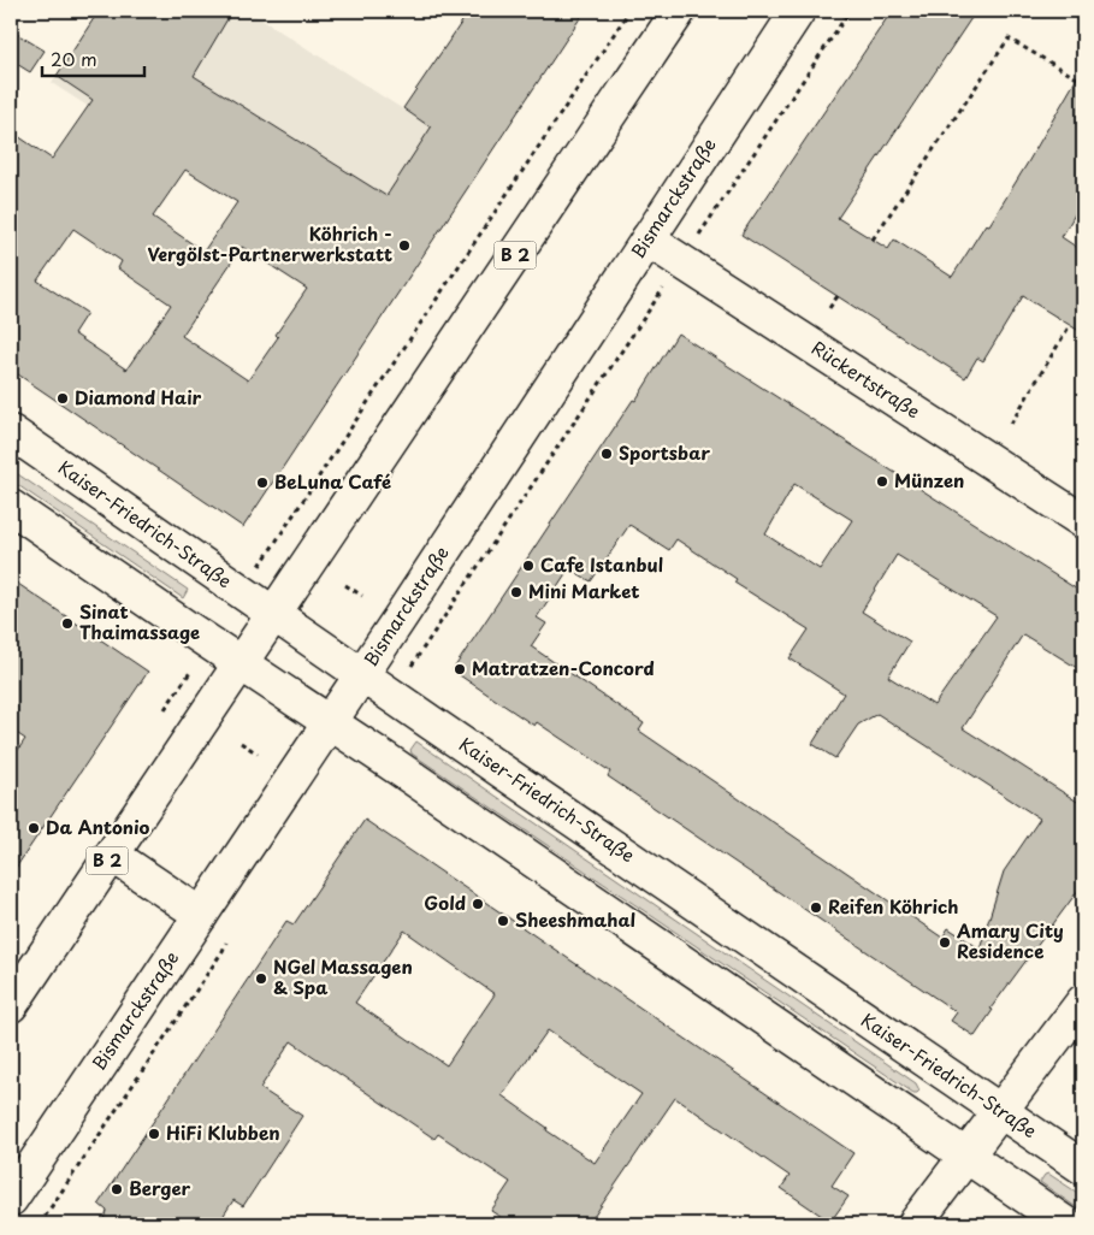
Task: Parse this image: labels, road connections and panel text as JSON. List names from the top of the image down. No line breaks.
{"streets":{"main road":["Bismarckstraße","B 2","Rückertstraße","Kaiser-Friedrich-Straße"]},"crossings":[["Bismarckstraße","Rückertstraße"],["Bismarckstraße","Kaiser-Friedrich-Straße"],["B 2","Kaiser-Friedrich-Straße"]],"places":["Köhrich - Vergölst-Partnerwerkstatt","Diamond Hair","Sportsbar","Münzen","BeLuna Café","Cafe Istanbul","Mini Market","Sinat Thaimassage","Matratzen-Concord","Da Antonio","Gold","Reifen Köhrich","Sheeshmahal","Amary City Residence","NGel Massagen & Spa","HiFi Klubben","Berger"],"scale_bar":"20 m"}
